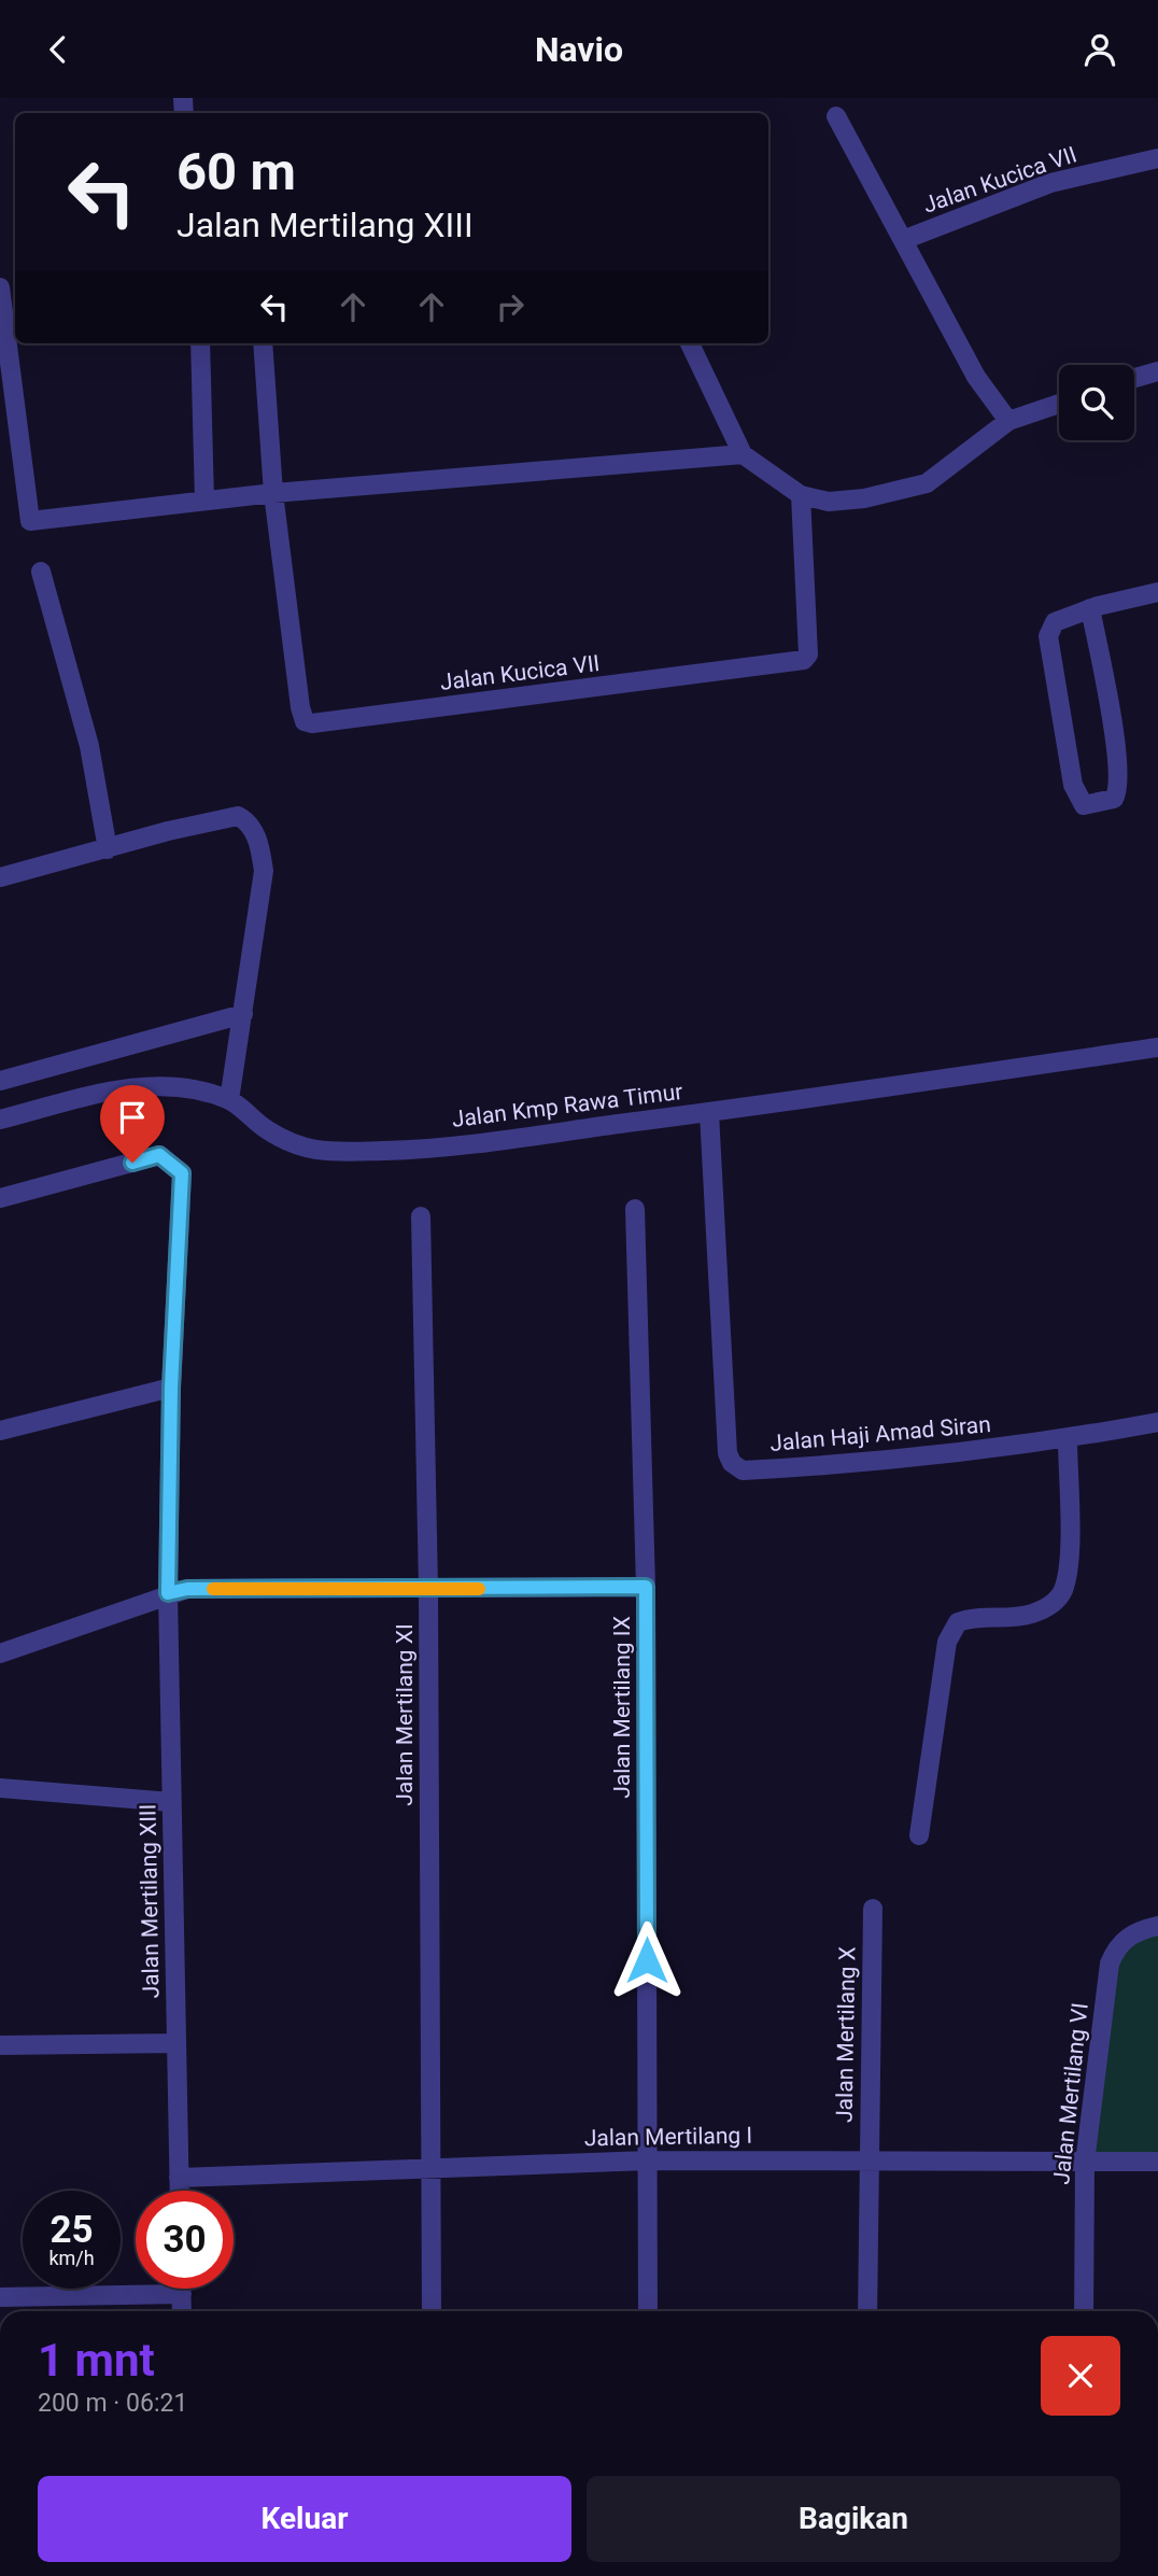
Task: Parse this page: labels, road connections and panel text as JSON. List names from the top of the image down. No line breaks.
{"streets":{"street":["Jalan Kucica VII","Jalan Kmp Rawa Timur","Jalan Haji Amad Siran","Jalan Mertilang IX","Jalan Mertilang XI","Jalan Mertilang XIII","Jalan Mertilang X","Jalan Mertilang VI","Jalan Mertilang I"]},"crossings":[["Jalan Kmp Rawa Timur","Jalan Haji Amad Siran"],["Jalan Mertilang IX","Jalan Mertilang I"],["Jalan Mertilang XI","Jalan Mertilang I"],["Jalan Mertilang XIII","Jalan Mertilang I"],["Jalan Mertilang X","Jalan Mertilang I"],["Jalan Mertilang VI","Jalan Mertilang I"]],"page":{"header":"Navio","turn":["60 m","Jalan Mertilang XIII"],"speed":"25 km/h","limit":"30","heading":["1 mnt","200 m · 06:21"],"buttons":["Keluar","Bagikan"]}}
